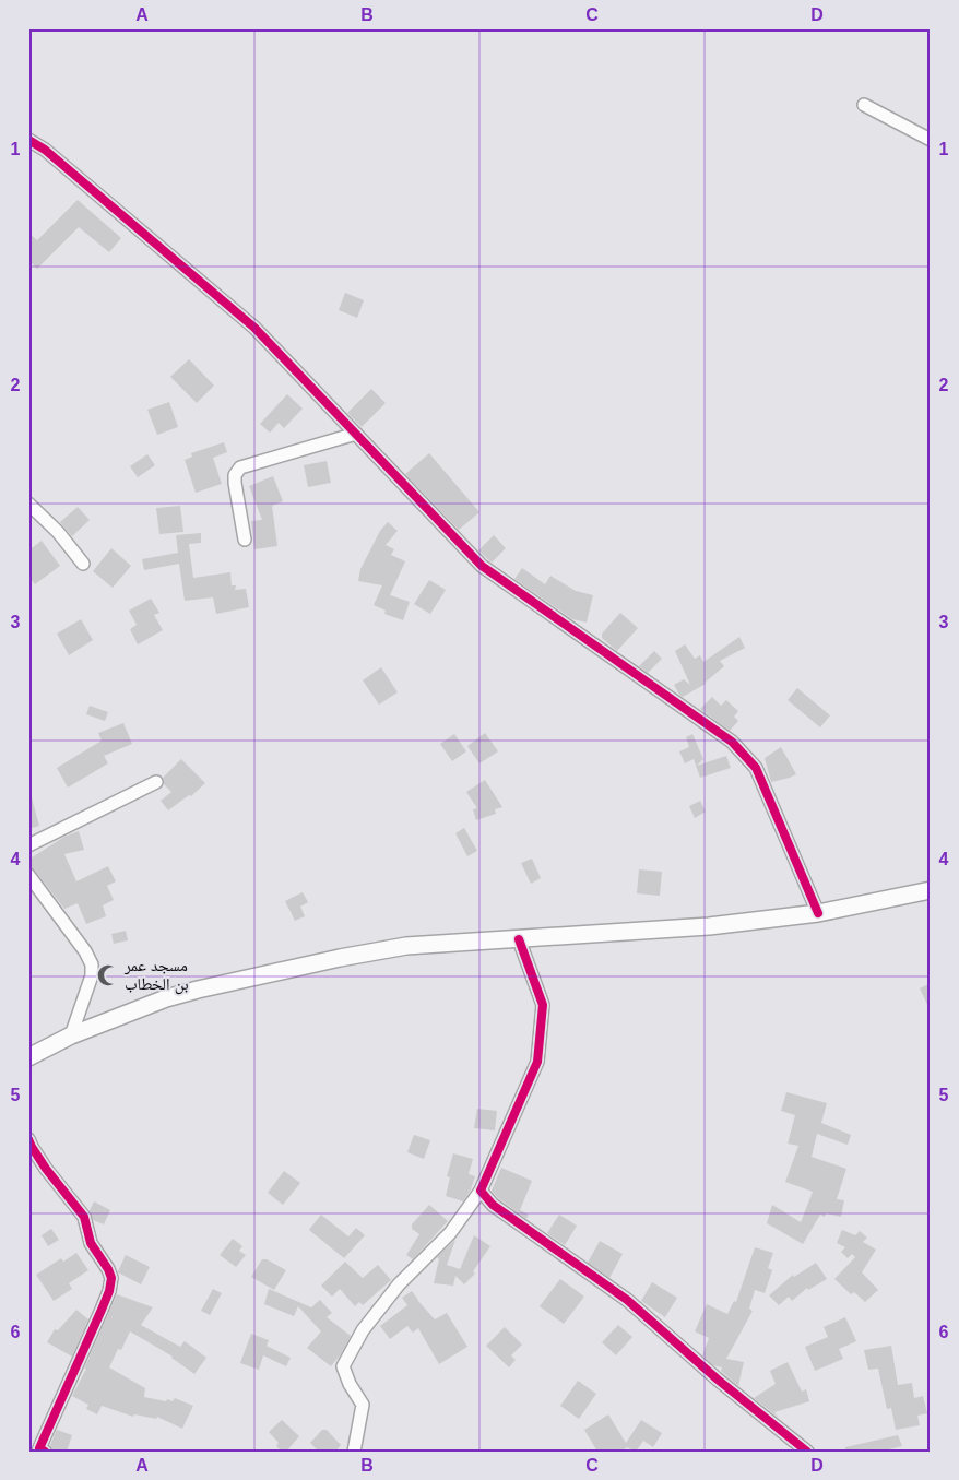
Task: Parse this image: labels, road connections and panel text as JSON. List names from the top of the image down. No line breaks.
{"places":{"mosque":["مسجد عمر بن الخطاب"]},"grid":{"columns":["A","B","C","D"],"rows":["1","2","3","4","5","6"]}}
